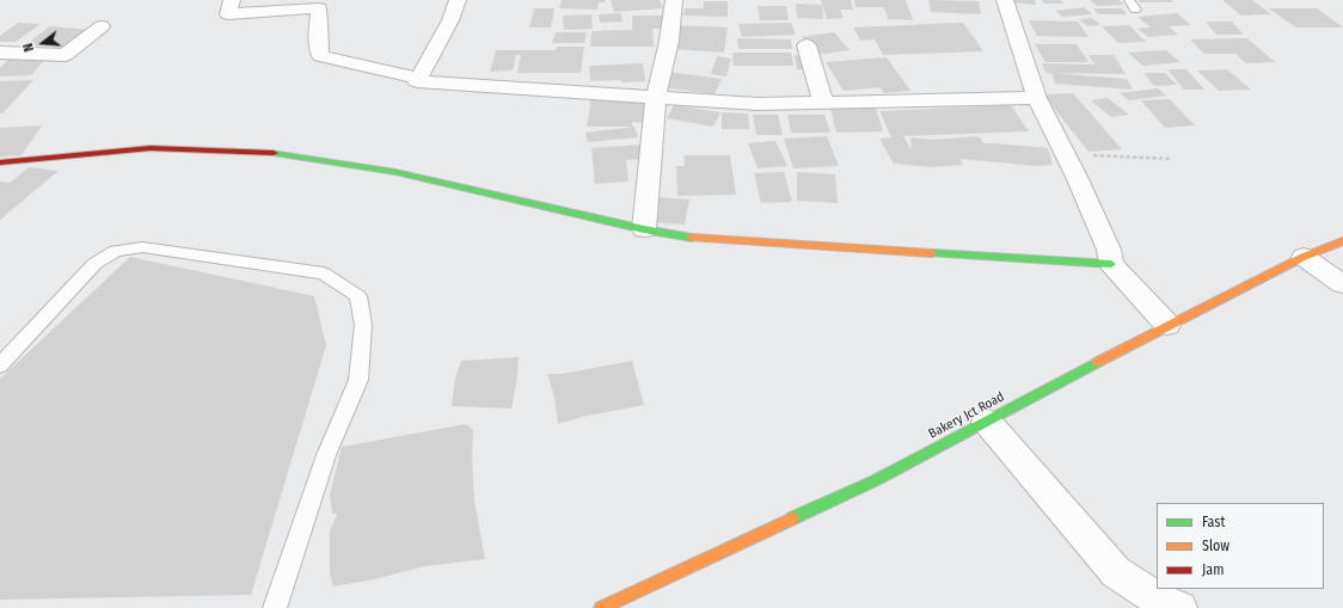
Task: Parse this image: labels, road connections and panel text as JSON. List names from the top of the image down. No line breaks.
{"streets":{"street":["Bakery Jct Road"]},"legend":["Fast","Slow","Jam"],"north":"left"}
